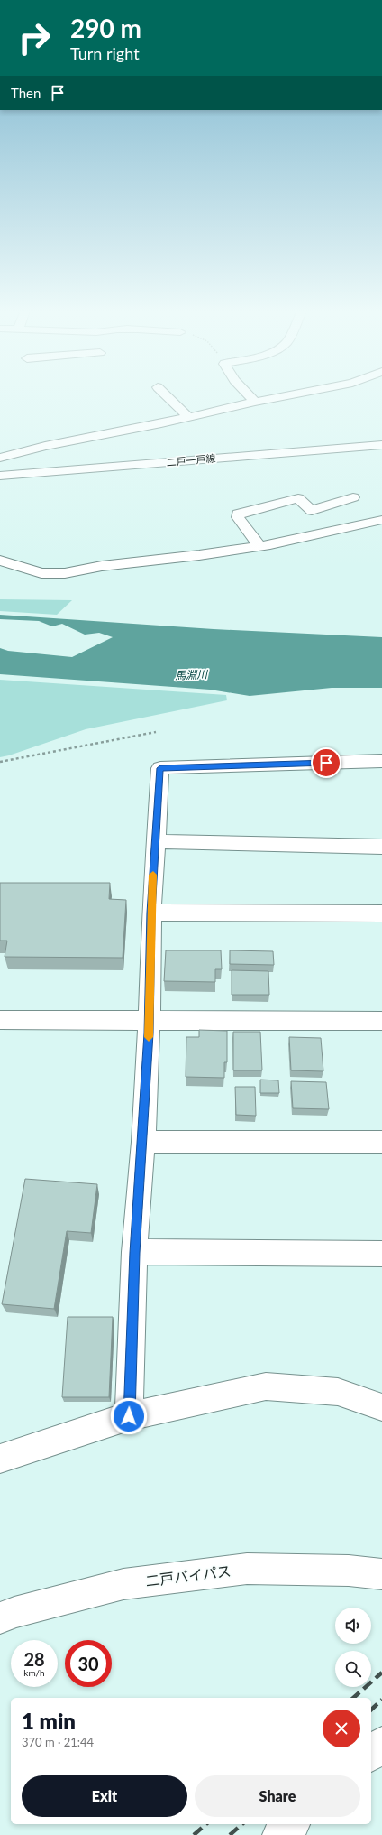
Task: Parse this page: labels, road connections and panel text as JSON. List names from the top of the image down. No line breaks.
{"streets":{"main road":["二戸一戸線","二戸バイパス"]},"water":["馬淵川"],"page":{"turn":["290 m","Turn right"],"then":"Then","speed":"28 km/h","limit":"30","heading":["1 min","370 m · 21:44"],"buttons":["Exit","Share"]}}
